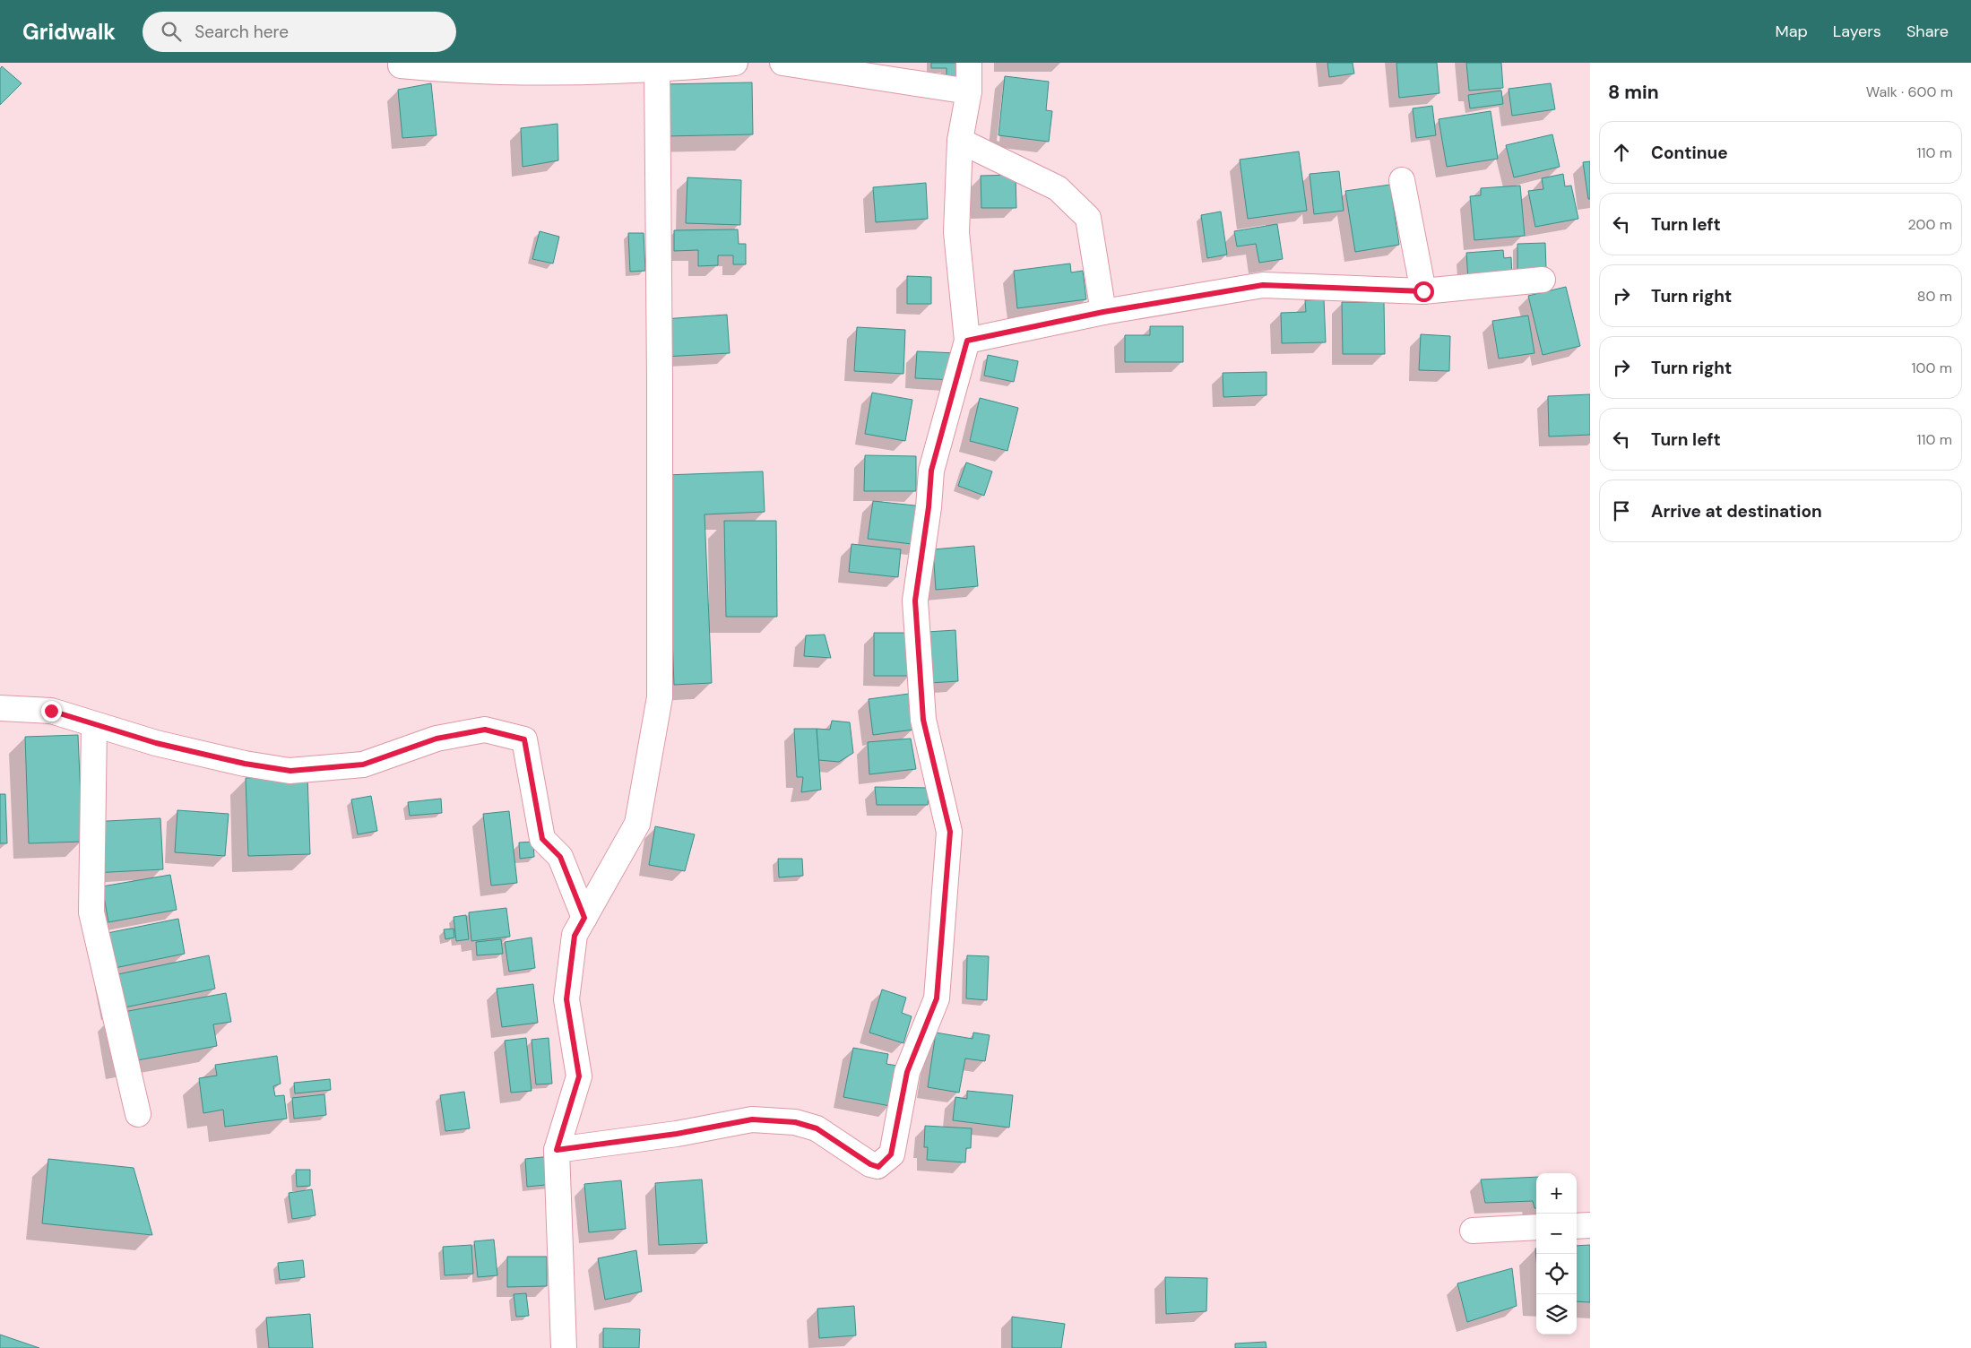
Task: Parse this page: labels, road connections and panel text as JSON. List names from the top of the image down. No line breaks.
{"page":{"header":"Gridwalk","search":"Search here","nav":["Map","Layers","Share"],"heading":["8 min","Walk · 600 m"],"list":[["Continue","110 m"],["Turn left","200 m"],["Turn right","80 m"],["Turn right","100 m"],["Turn left","110 m"],"Arrive at destination"],"map_buttons":["+","−"]}}
